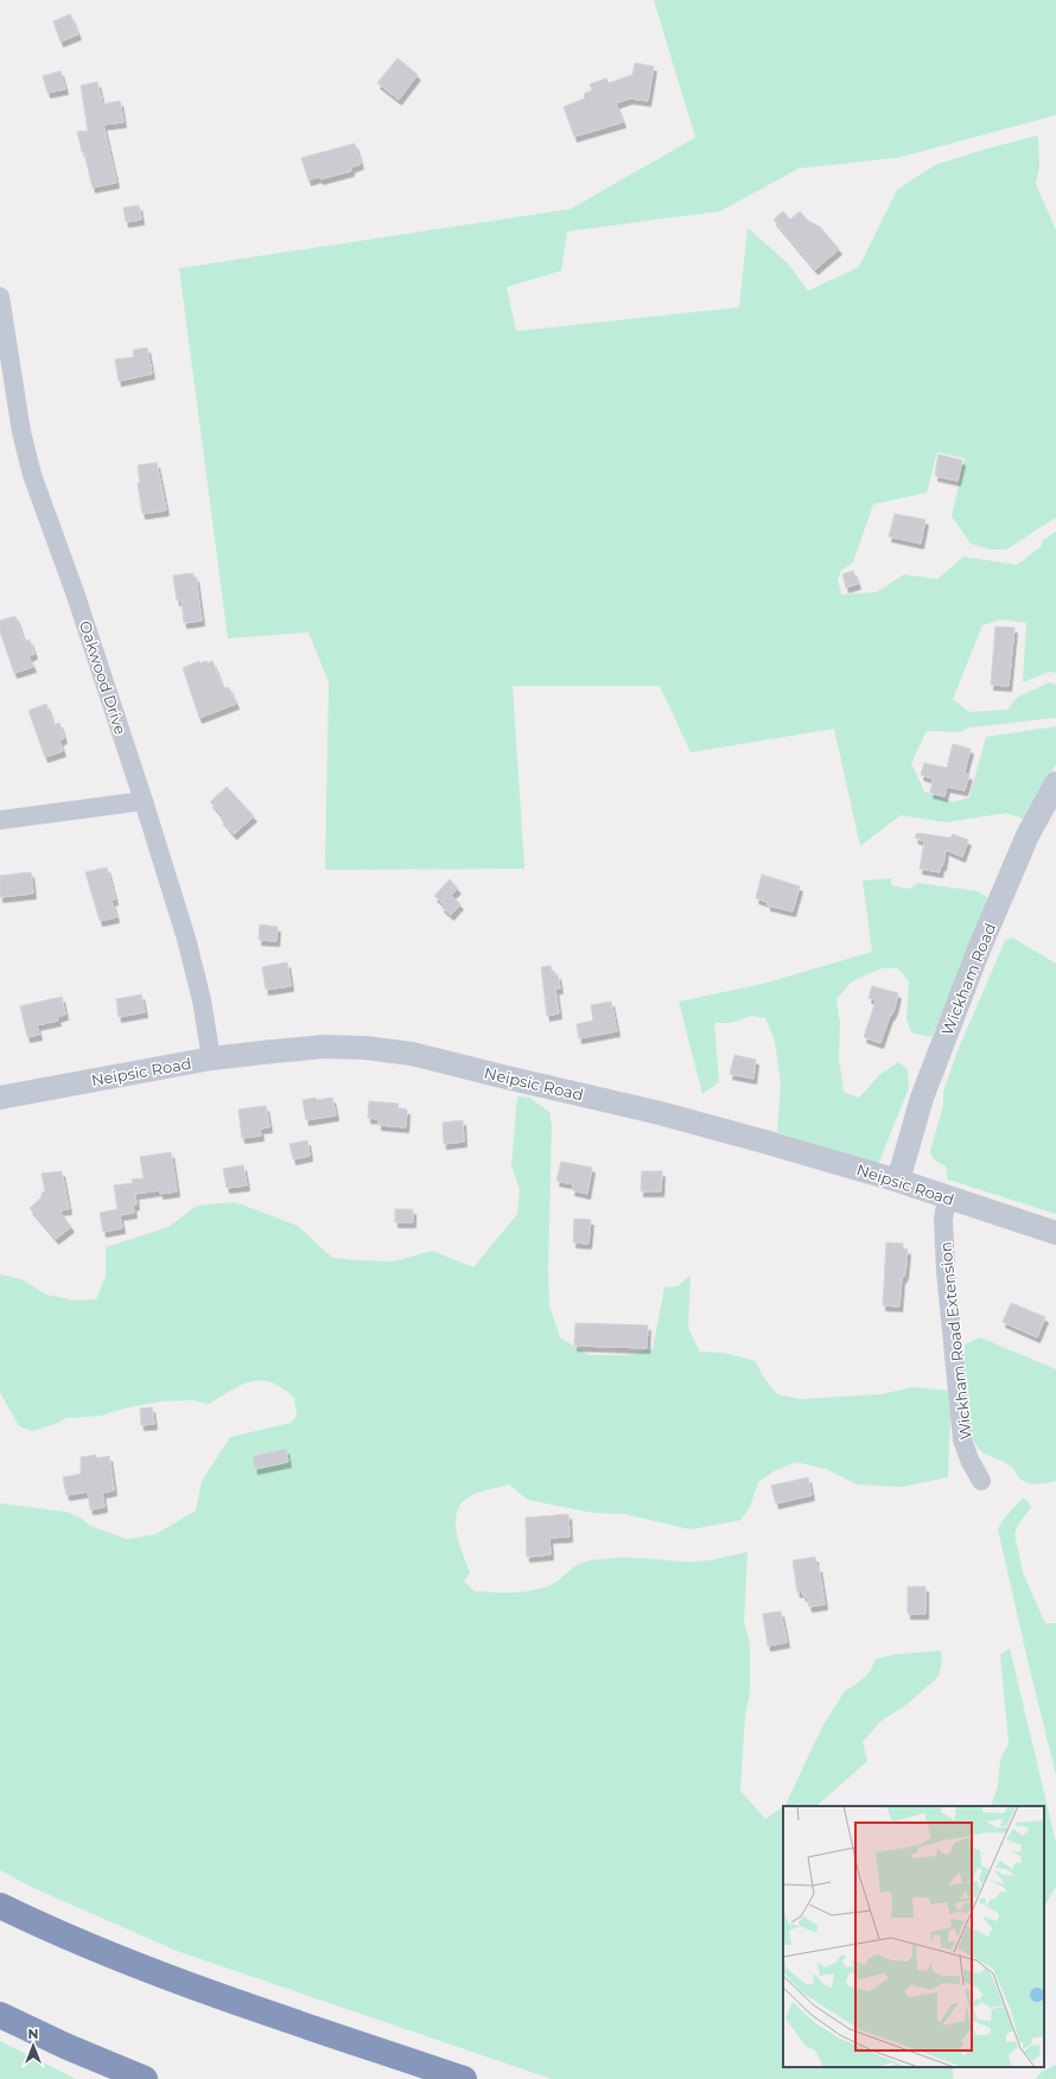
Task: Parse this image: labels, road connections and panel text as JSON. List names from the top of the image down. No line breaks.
{"streets":{"street":["Oakwood Drive","Wickham Road","Neipsic Road","Wickham Road Extension"]},"crossings":[["Oakwood Drive","Neipsic Road"],["Wickham Road","Neipsic Road"],["Neipsic Road","Wickham Road Extension"]],"north":"top"}
